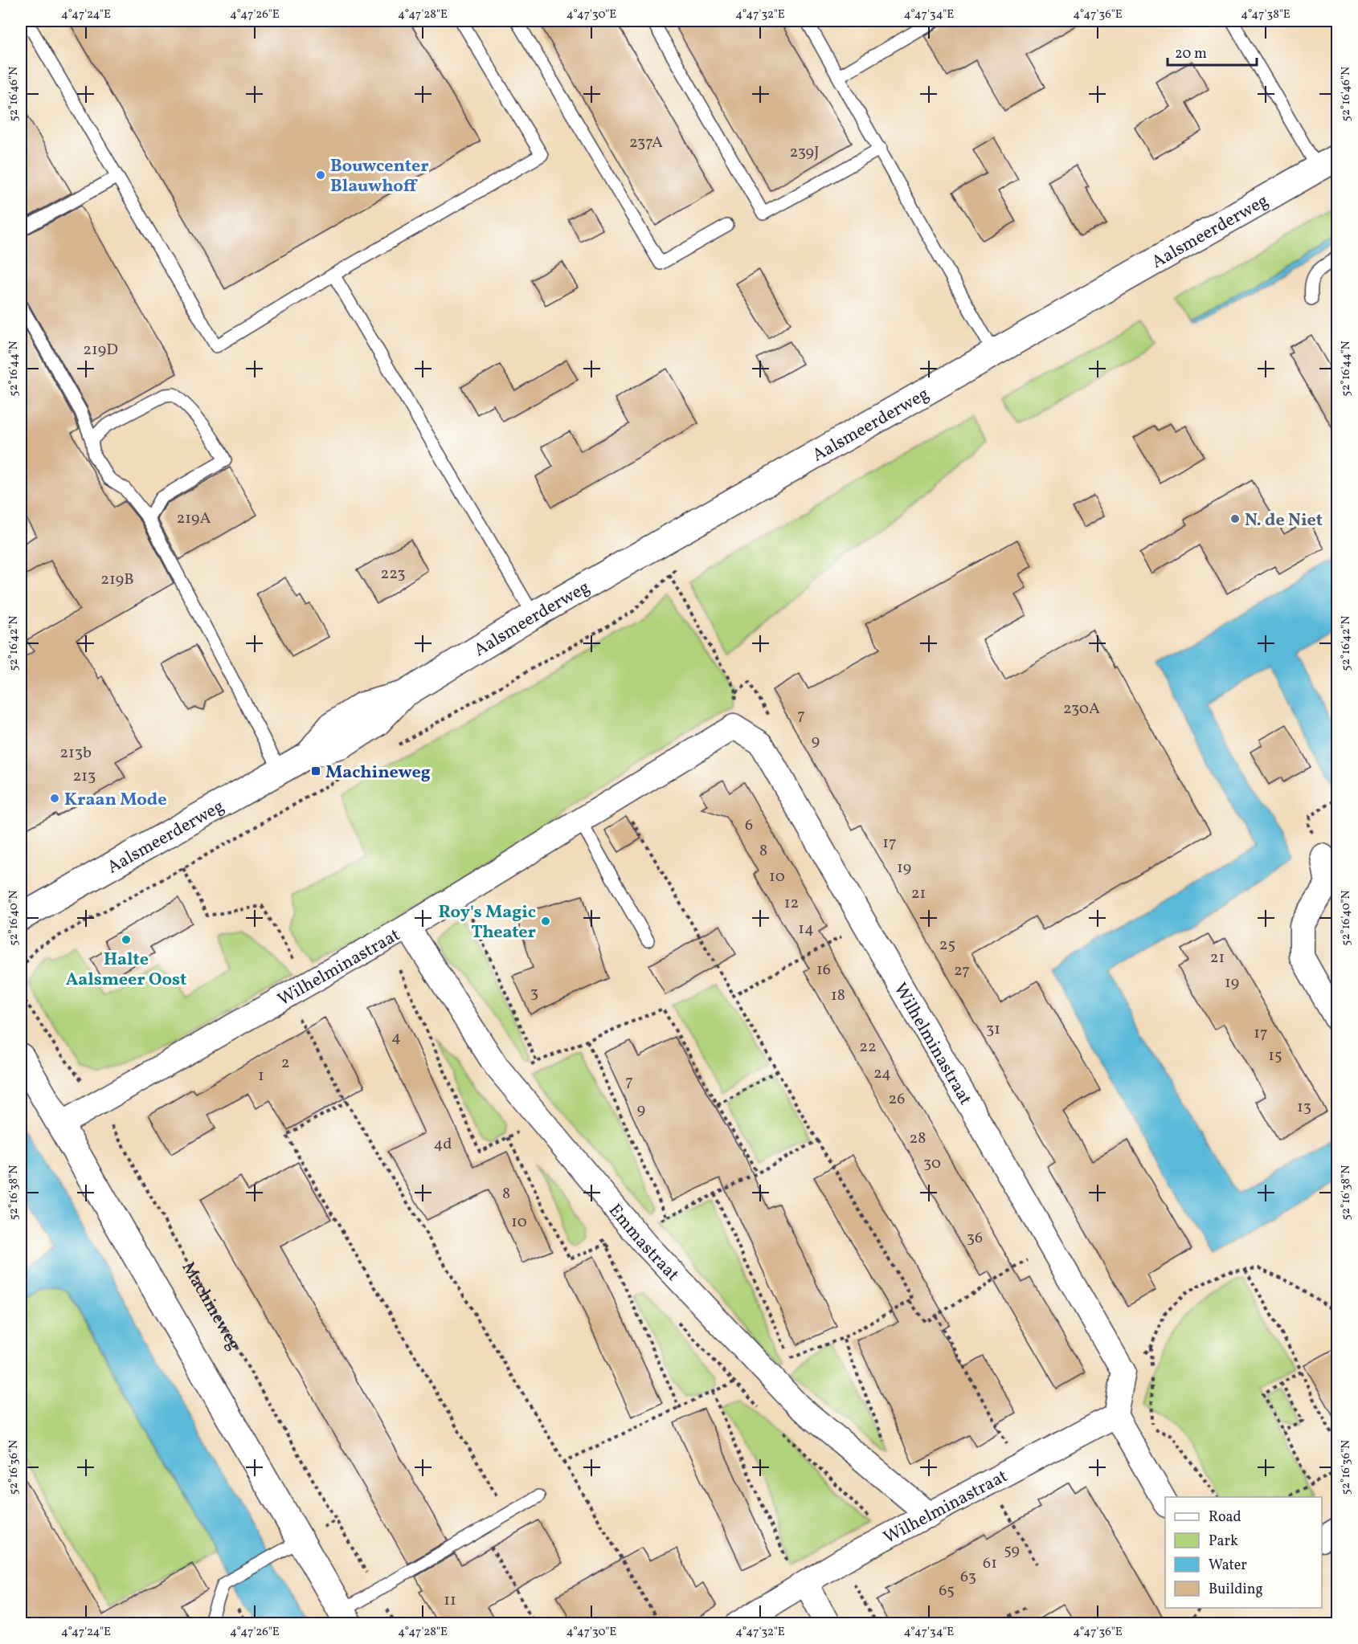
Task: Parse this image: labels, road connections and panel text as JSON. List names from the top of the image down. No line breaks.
{"streets":{"street":["Aalsmeerderweg","Wilhelminastraat","Emmastraat"],"path":["Machineweg"]},"crossings":[["Wilhelminastraat","Emmastraat"],["Wilhelminastraat","Machineweg"]],"places":{"other":["Bouwcenter Blauwhoff","N. de Niet","Kraan Mode","Roy's Magic Theater","Halte Aalsmeer Oost"],"transit":["Machineweg"]},"house_numbers":["237A","239J","219D","219A","223","219B","230A","7","9","213b","213","6","17","8","19","10","21","12","14","25","21","16","27","19","3","18","31","17","4","22","15","2","24","1","7","26","13","9","28","4d","30","8","10","36","59","61","63","65","11"],"legend":["Road","Park","Water","Building"],"scale_bar":"20 m","coordinates":["4°47'24\"E","4°47'26\"E","4°47'28\"E","4°47'30\"E","4°47'32\"E","4°47'34\"E","4°47'36\"E","4°47'38\"E","52°16'46\"N","52°16'44\"N","52°16'42\"N","52°16'40\"N","52°16'38\"N","52°16'36\"N"]}
